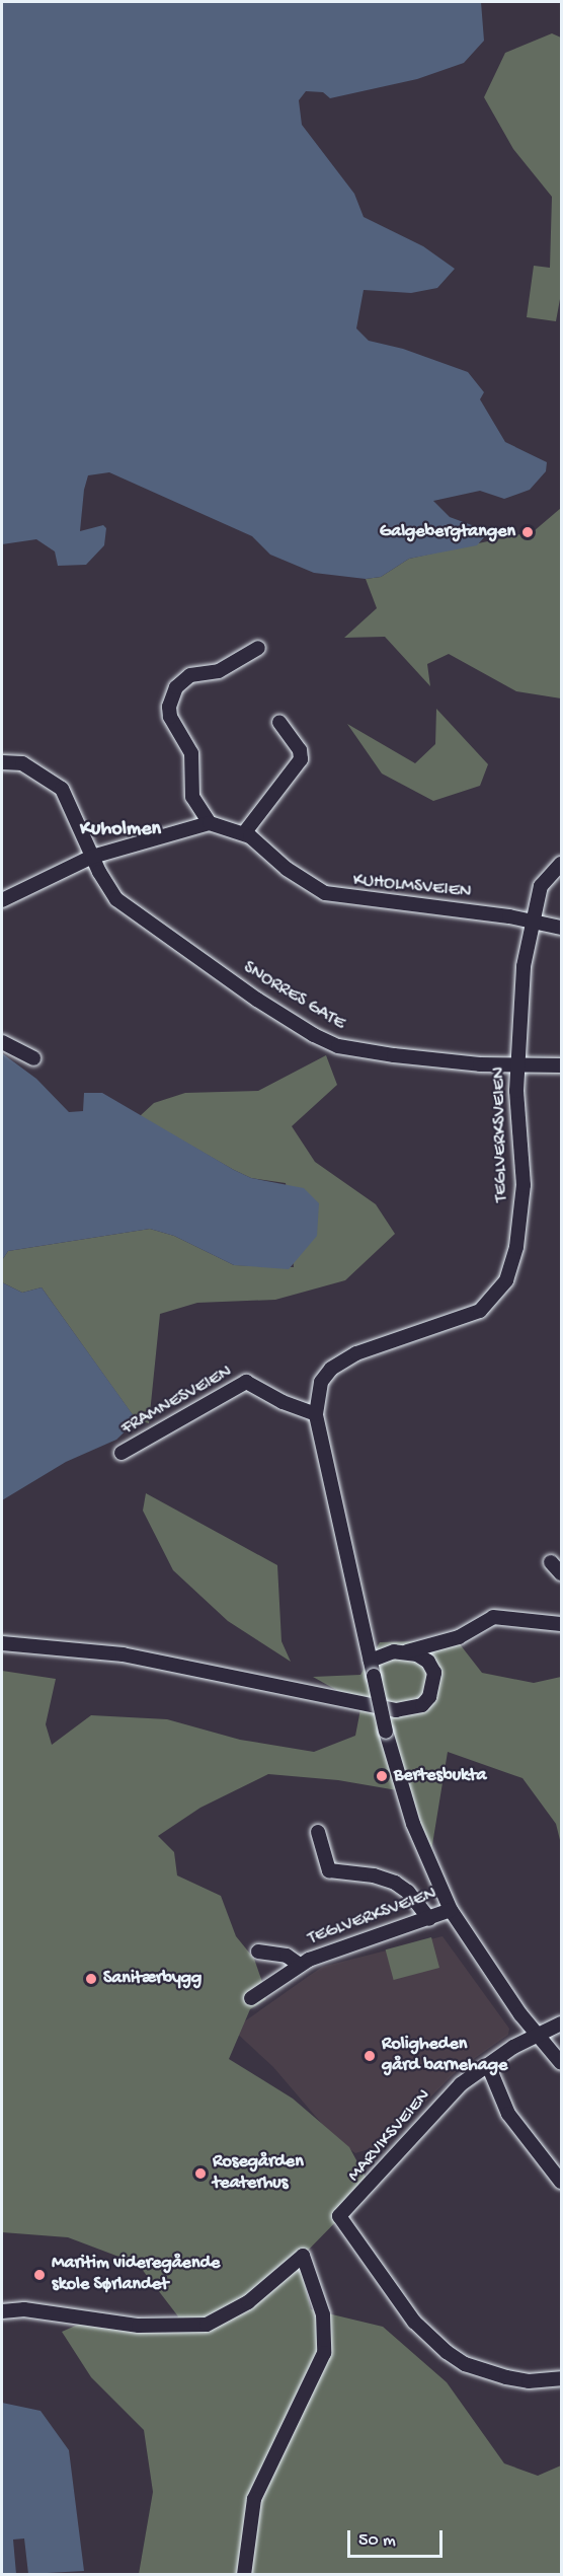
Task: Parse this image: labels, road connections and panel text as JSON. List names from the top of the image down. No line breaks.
{"streets":{"street":["KUHOLMSVEIEN","SNORRES GATE","TEGLVERKSVEIEN","FRAMNESVEIEN","MARVIKSVEIEN"]},"crossings":[["KUHOLMSVEIEN","TEGLVERKSVEIEN"],["SNORRES GATE","TEGLVERKSVEIEN"],["TEGLVERKSVEIEN","FRAMNESVEIEN"]],"districts":["Kuholmen"],"places":["Galgebergtangen","Bertesbukta","Sanitærbygg","Roligheden gård barnehage","Rosegården teaterhus","Maritim videregående skole Sørlandet"],"scale_bar":"50 m"}
